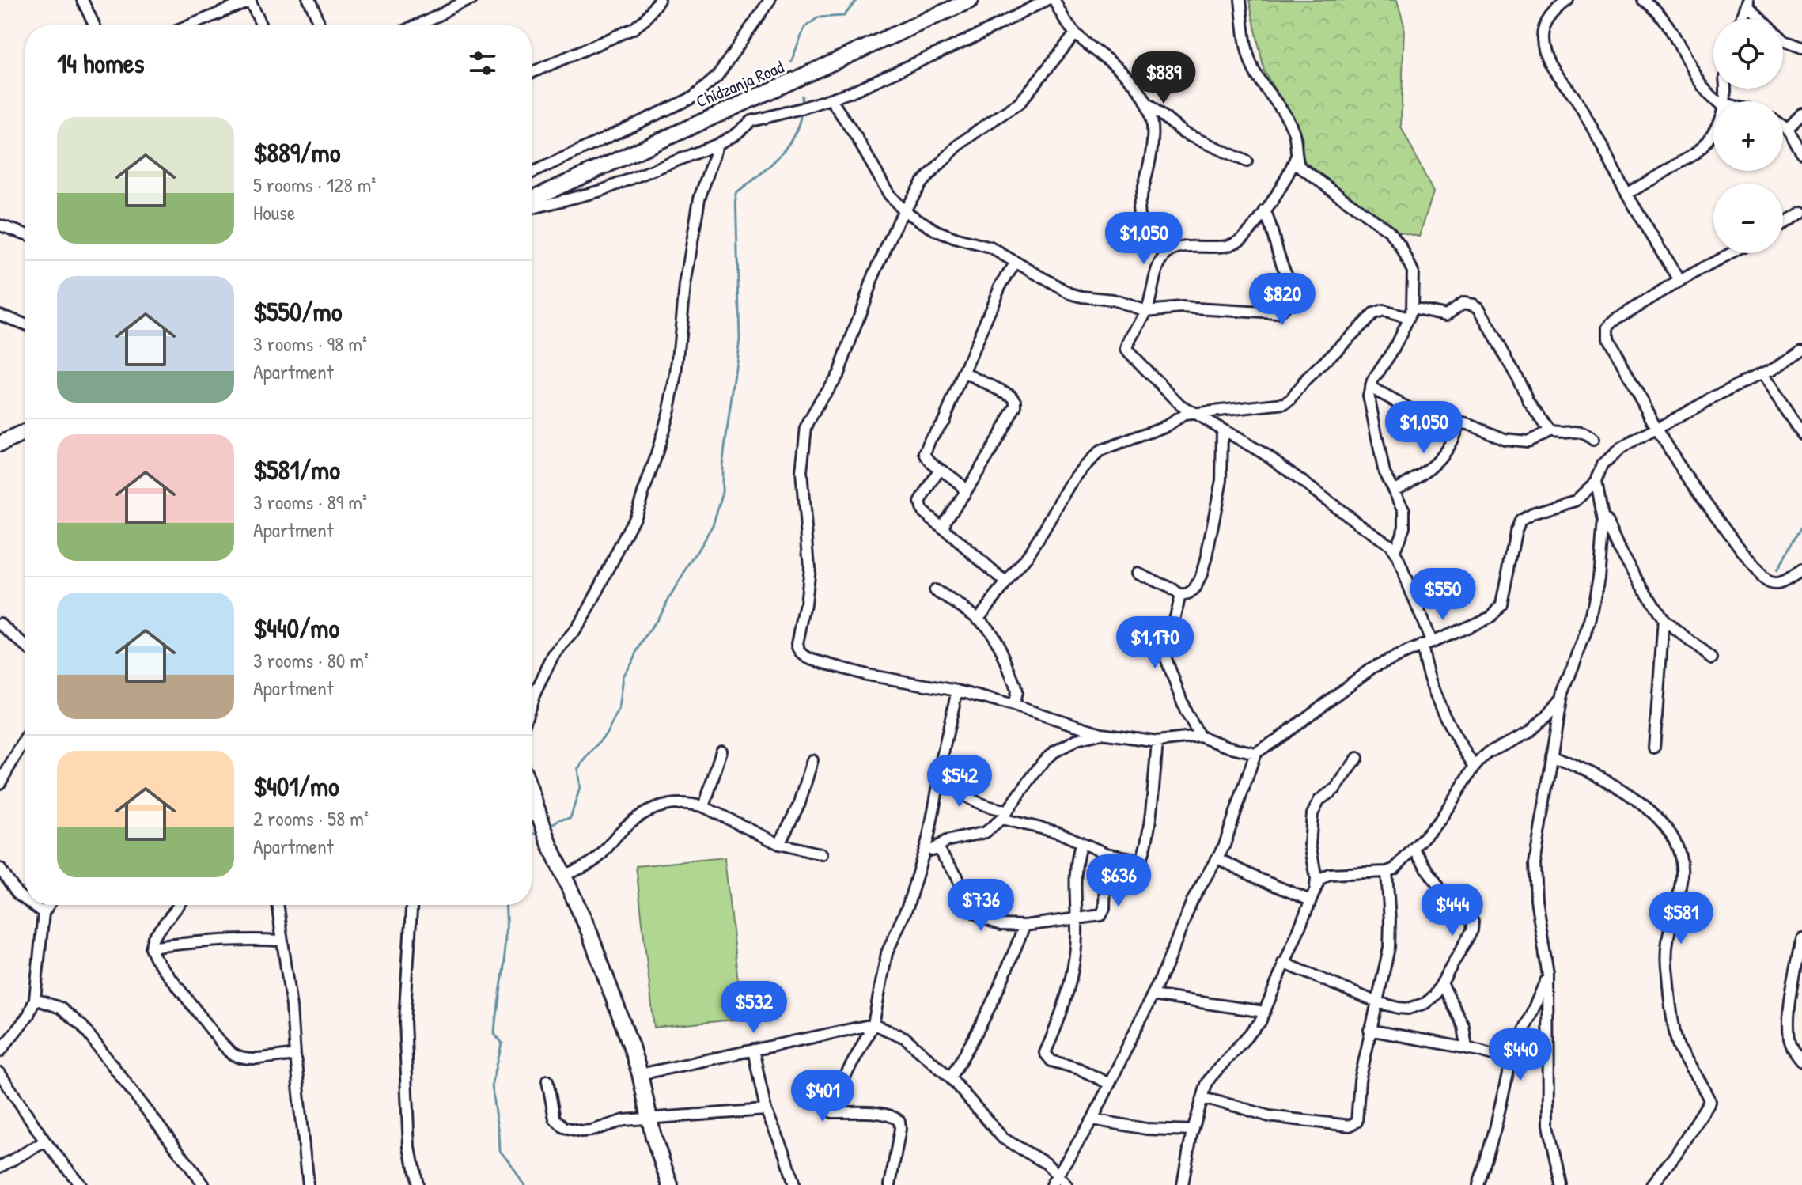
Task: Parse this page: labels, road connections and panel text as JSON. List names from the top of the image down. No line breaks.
{"streets":{"street":["Chidzanja Road"]},"page":{"map_buttons":["+","−"],"heading":"14 homes","price":["$889","$1,050","$820","$1,050","$550","$1,170","$542","$636","$736","$444","$581","$532","$440","$401"],"list":[{"name":"$889/mo","note":"5 rooms · 128 m² · House"},{"name":"$550/mo","note":"3 rooms · 98 m² · Apartment"},{"name":"$581/mo","note":"3 rooms · 89 m² · Apartment"},{"name":"$440/mo","note":"3 rooms · 80 m² · Apartment"},{"name":"$401/mo","note":"2 rooms · 58 m² · Apartment"}]}}
